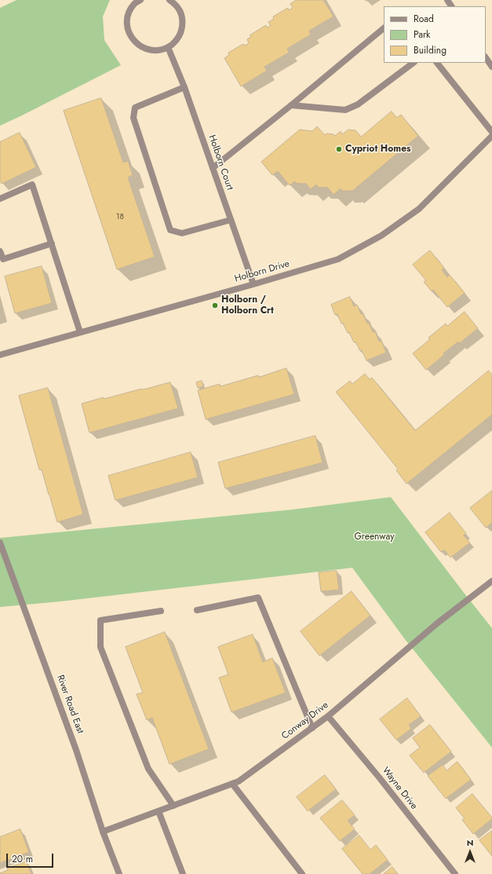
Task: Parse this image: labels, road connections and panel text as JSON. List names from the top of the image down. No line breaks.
{"streets":{"street":["Holborn Court","Holborn Drive","River Road East","Conway Drive","Wayne Drive"]},"crossings":[["Holborn Court","Holborn Drive"],["River Road East","Conway Drive"],["Conway Drive","Wayne Drive"]],"parks":["Greenway"],"places":["Cypriot Homes","Holborn / Holborn Crt"],"house_numbers":["18"],"legend":["Road","Park","Building"],"scale_bar":"20 m","north":"top"}
